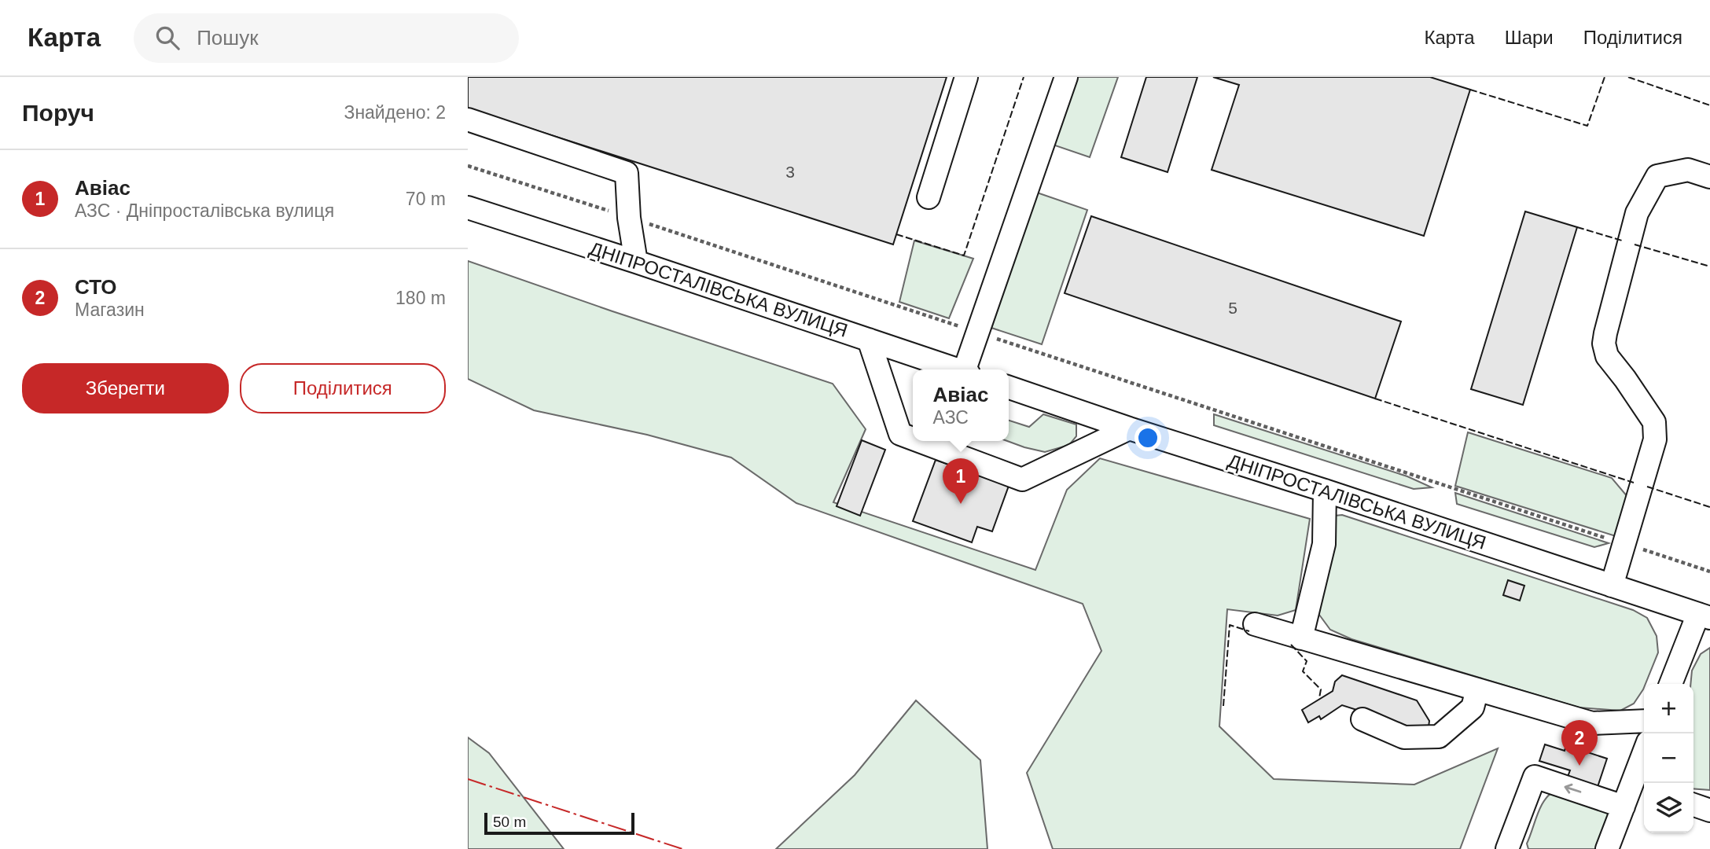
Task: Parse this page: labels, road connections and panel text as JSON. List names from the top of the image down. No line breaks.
{"streets":{"street":["ДНІПРОСТАЛІВСЬКА ВУЛИЦЯ"]},"house_numbers":["3","5"],"scale_bar":"50 m","page":{"header":"Карта","search":"Пошук","nav":["Карта","Шари","Поділитися"],"heading":["Поруч","Знайдено: 2"],"list":[{"mark":"1","name":"Авіас","note":"АЗС · Дніпросталівська вулиця","value":"70 m"},{"mark":"2","name":"СТО","note":"Магазин","value":"180 m"}],"buttons":["Зберегти","Поділитися"],"popup":["Авіас","АЗС"],"pins":["1","2"],"map_buttons":["+","−"],"scale":"50 m"}}
